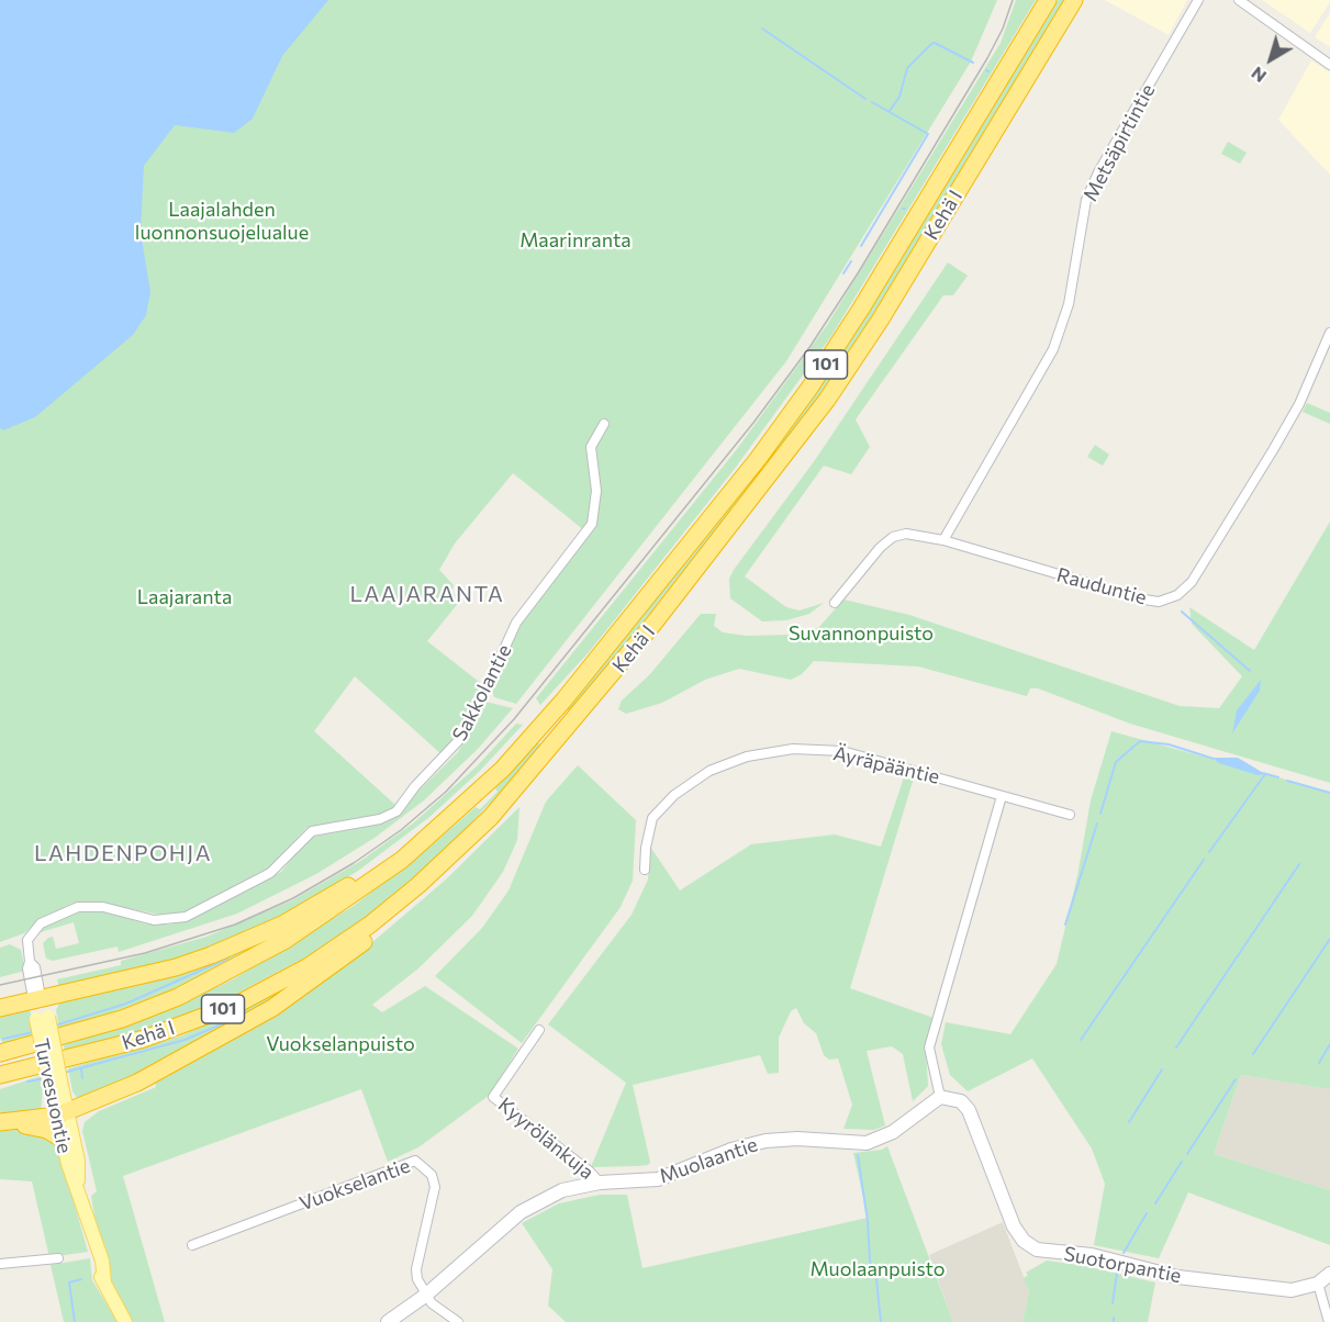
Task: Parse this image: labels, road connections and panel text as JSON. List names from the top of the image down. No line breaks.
{"streets":{"highway":["Kehä I","101"],"main road":["Turvesuontie"],"street":["Metsäpirtintie","Rauduntie","Sakkolantie","Äyräpääntie","Kyyrölänkuja","Muolaantie","Vuokselantie","Suotorpantie"]},"crossings":[["Metsäpirtintie","Rauduntie"],["Sakkolantie","Turvesuontie"],["Kyyrölänkuja","Muolaantie"],["Muolaantie","Vuokselantie"],["Muolaantie","Suotorpantie"]],"districts":["LAAJARANTA","LAHDENPOHJA"],"parks":["Laajalahden luonnonsuojelualue","Maarinranta","Laajaranta","Suvannonpuisto","Vuokselanpuisto","Muolaanpuisto"],"north":"bottom left"}
